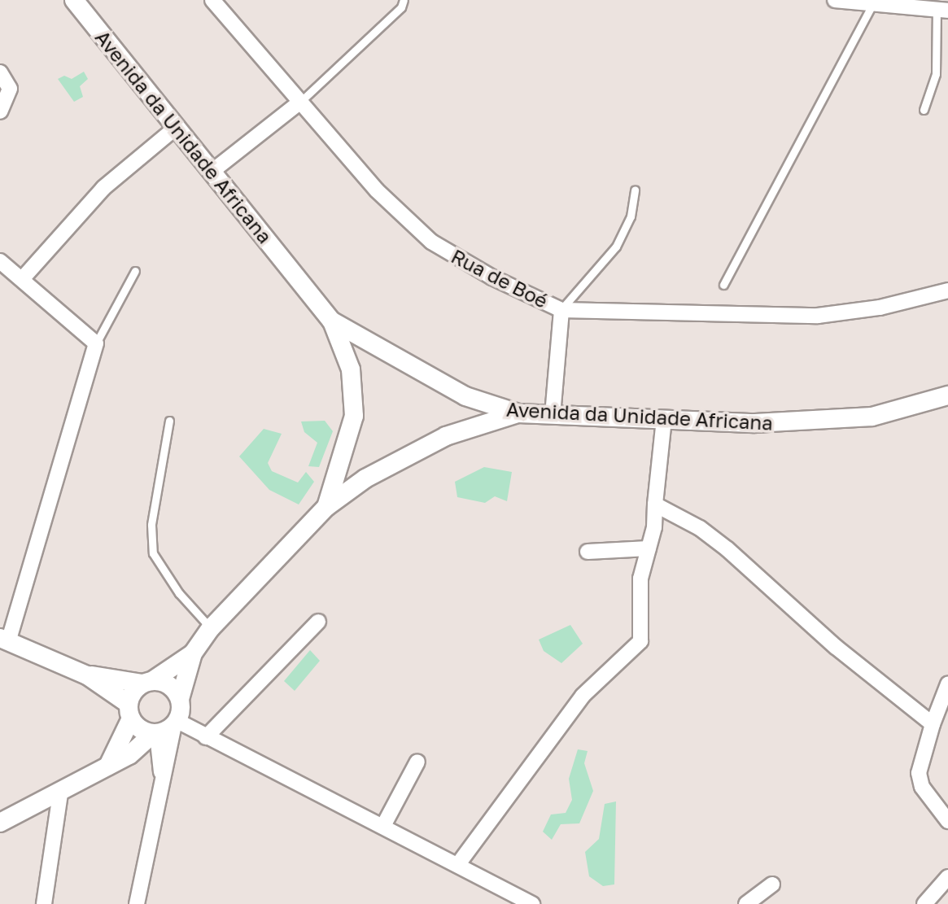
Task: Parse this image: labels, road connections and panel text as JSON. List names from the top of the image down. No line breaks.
{"streets":{"street":["Avenida da Unidade Africana","Rua de Boé"]}}
